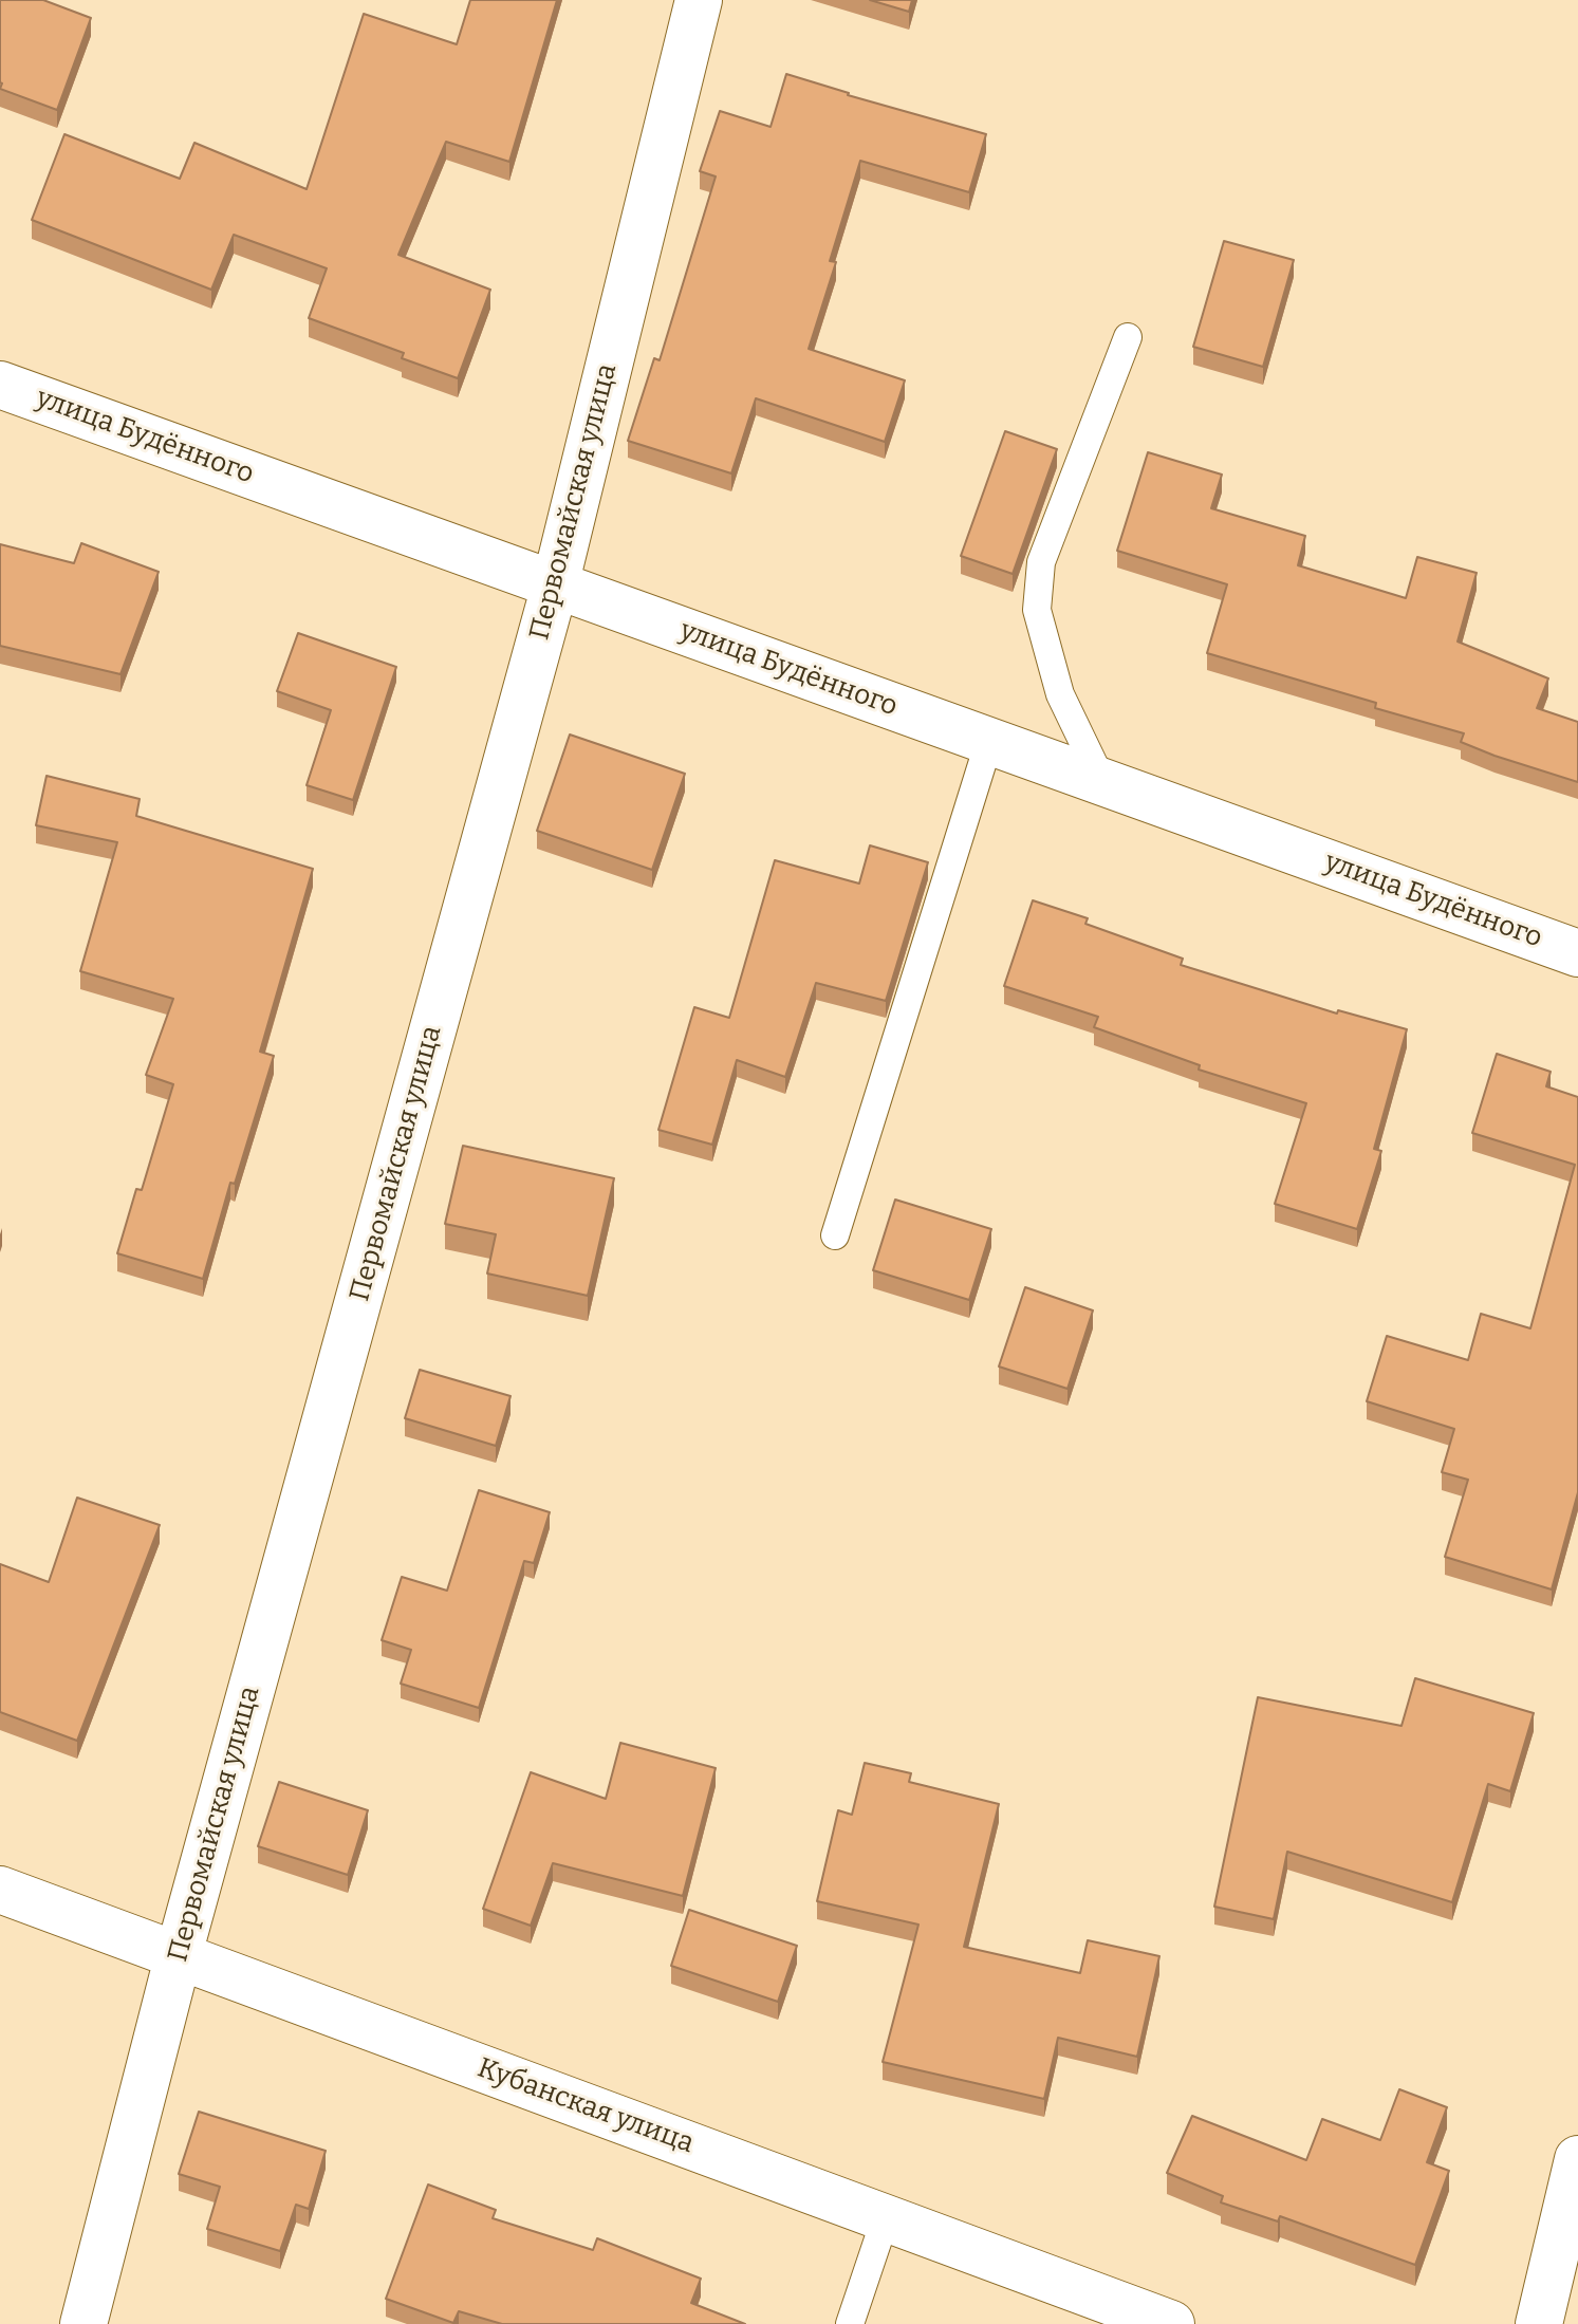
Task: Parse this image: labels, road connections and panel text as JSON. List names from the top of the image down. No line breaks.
{"streets":{"street":["улица Будённого","Первомайская улица","Кубанская улица"]},"crossings":[["улица Будённого","Первомайская улица"],["Первомайская улица","Кубанская улица"]]}
